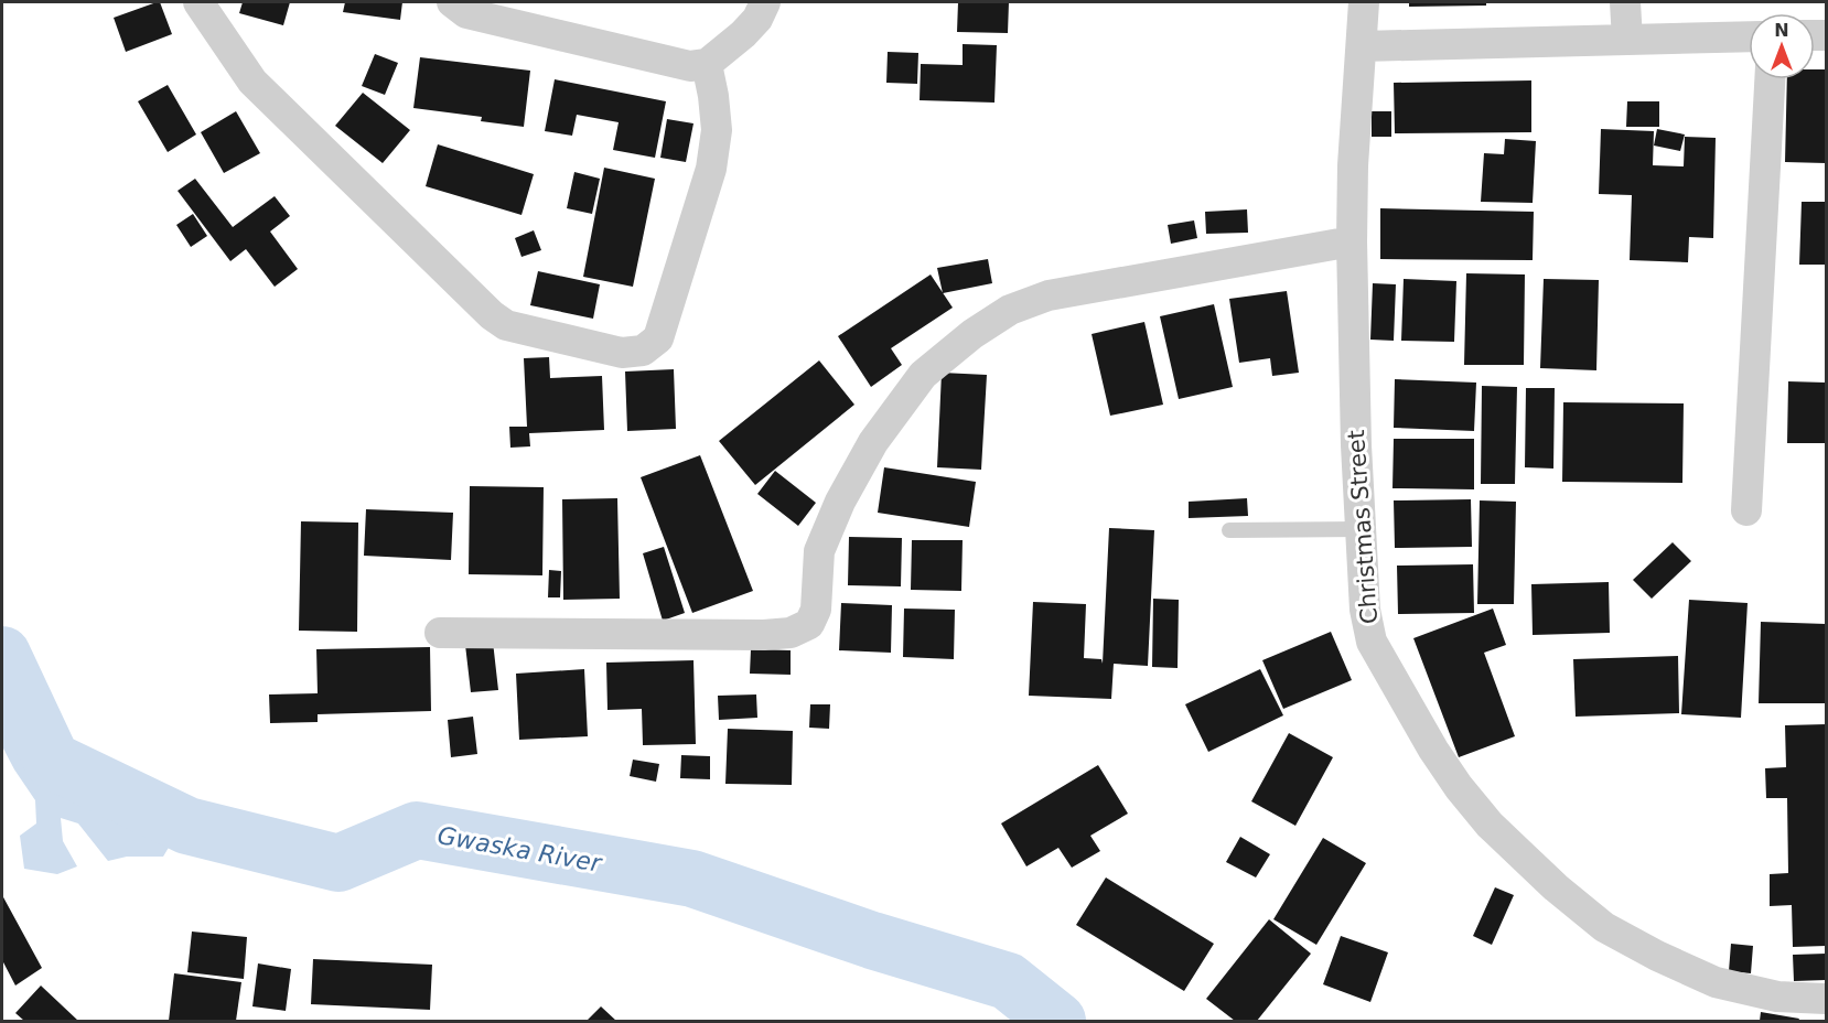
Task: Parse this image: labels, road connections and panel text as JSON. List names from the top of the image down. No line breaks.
{"streets":{"street":["Christmas Street"]},"water":["Gwaska River"],"north":"top"}
